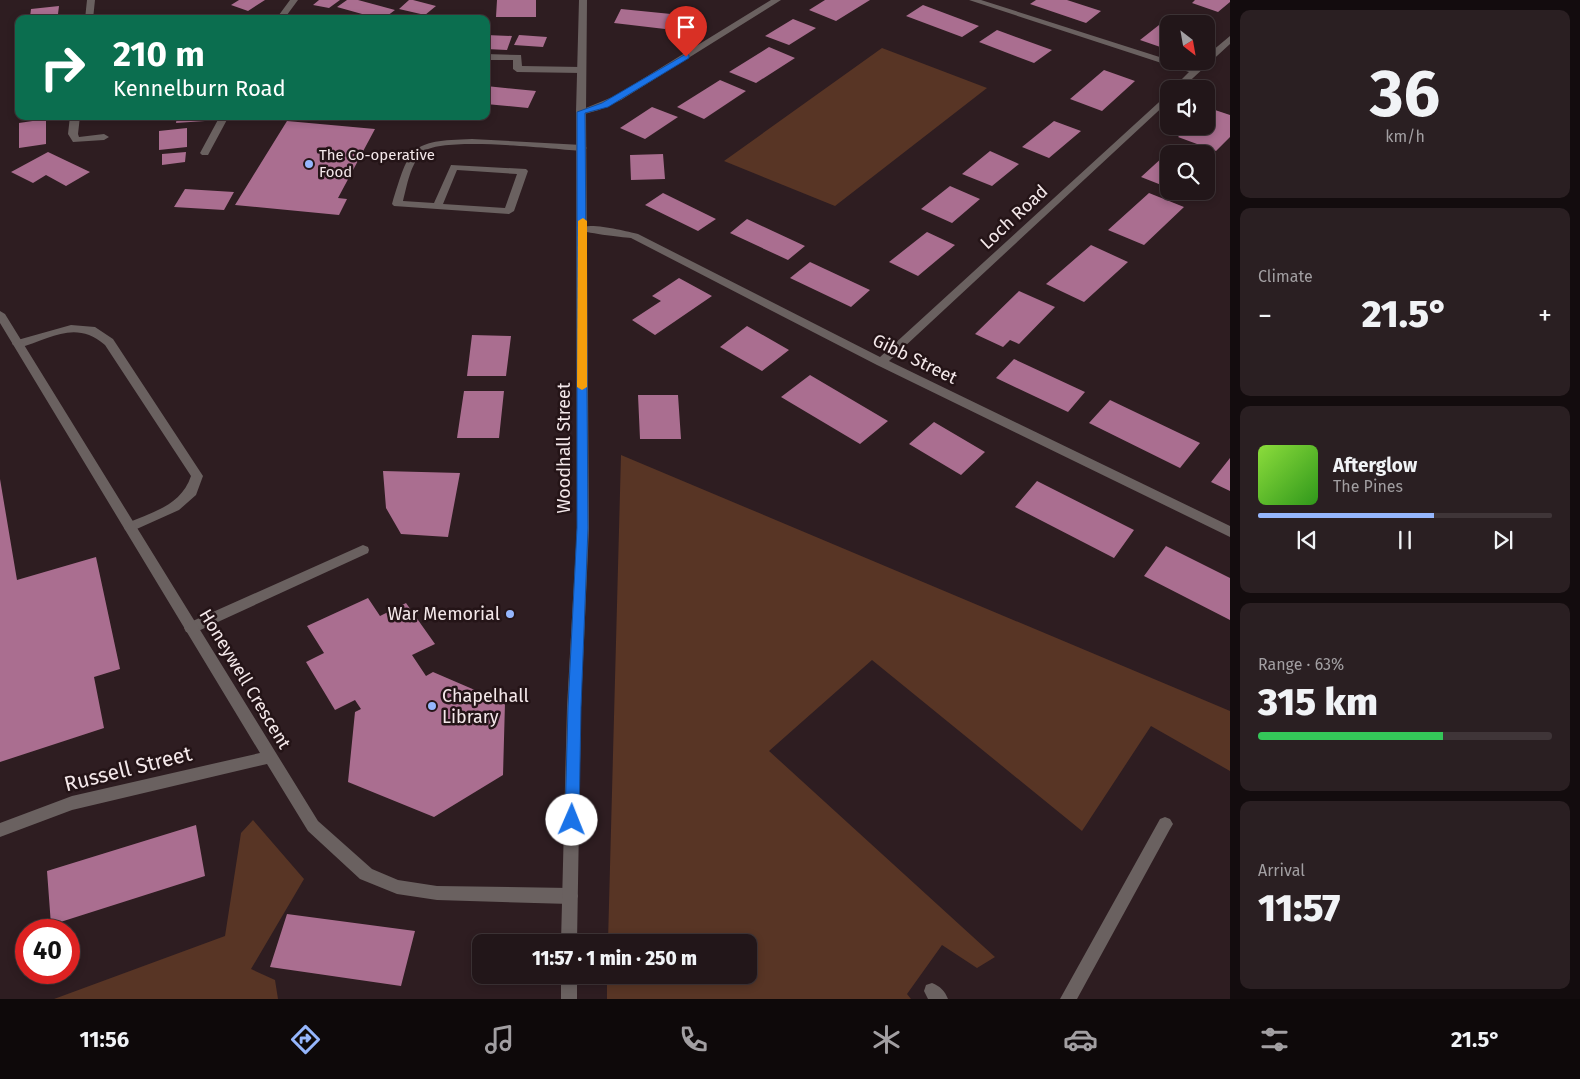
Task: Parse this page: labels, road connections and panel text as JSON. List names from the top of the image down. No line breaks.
{"streets":{"street":["Loch Road","Gibb Street","Woodhall Street","Honeywell Crescent","Russell Street"]},"crossings":[["Loch Road","Gibb Street"],["Gibb Street","Woodhall Street"],["Woodhall Street","Honeywell Crescent"],["Honeywell Crescent","Russell Street"]],"places":["The Co-operative Food","War Memorial","Chapelhall Library"],"north":"bottom right","page":{"tile":[["36","km/h"],"Climate",["Range · 63%","315 km"],["Arrival","11:57"]],"turn":["210 m","Kennelburn Road"],"heat":["−","21.5°","+"],"song":["Afterglow","The Pines"],"limit":"40","trip":"11:57 · 1 min · 250 m","tabs":["11:56","21.5°"]}}
